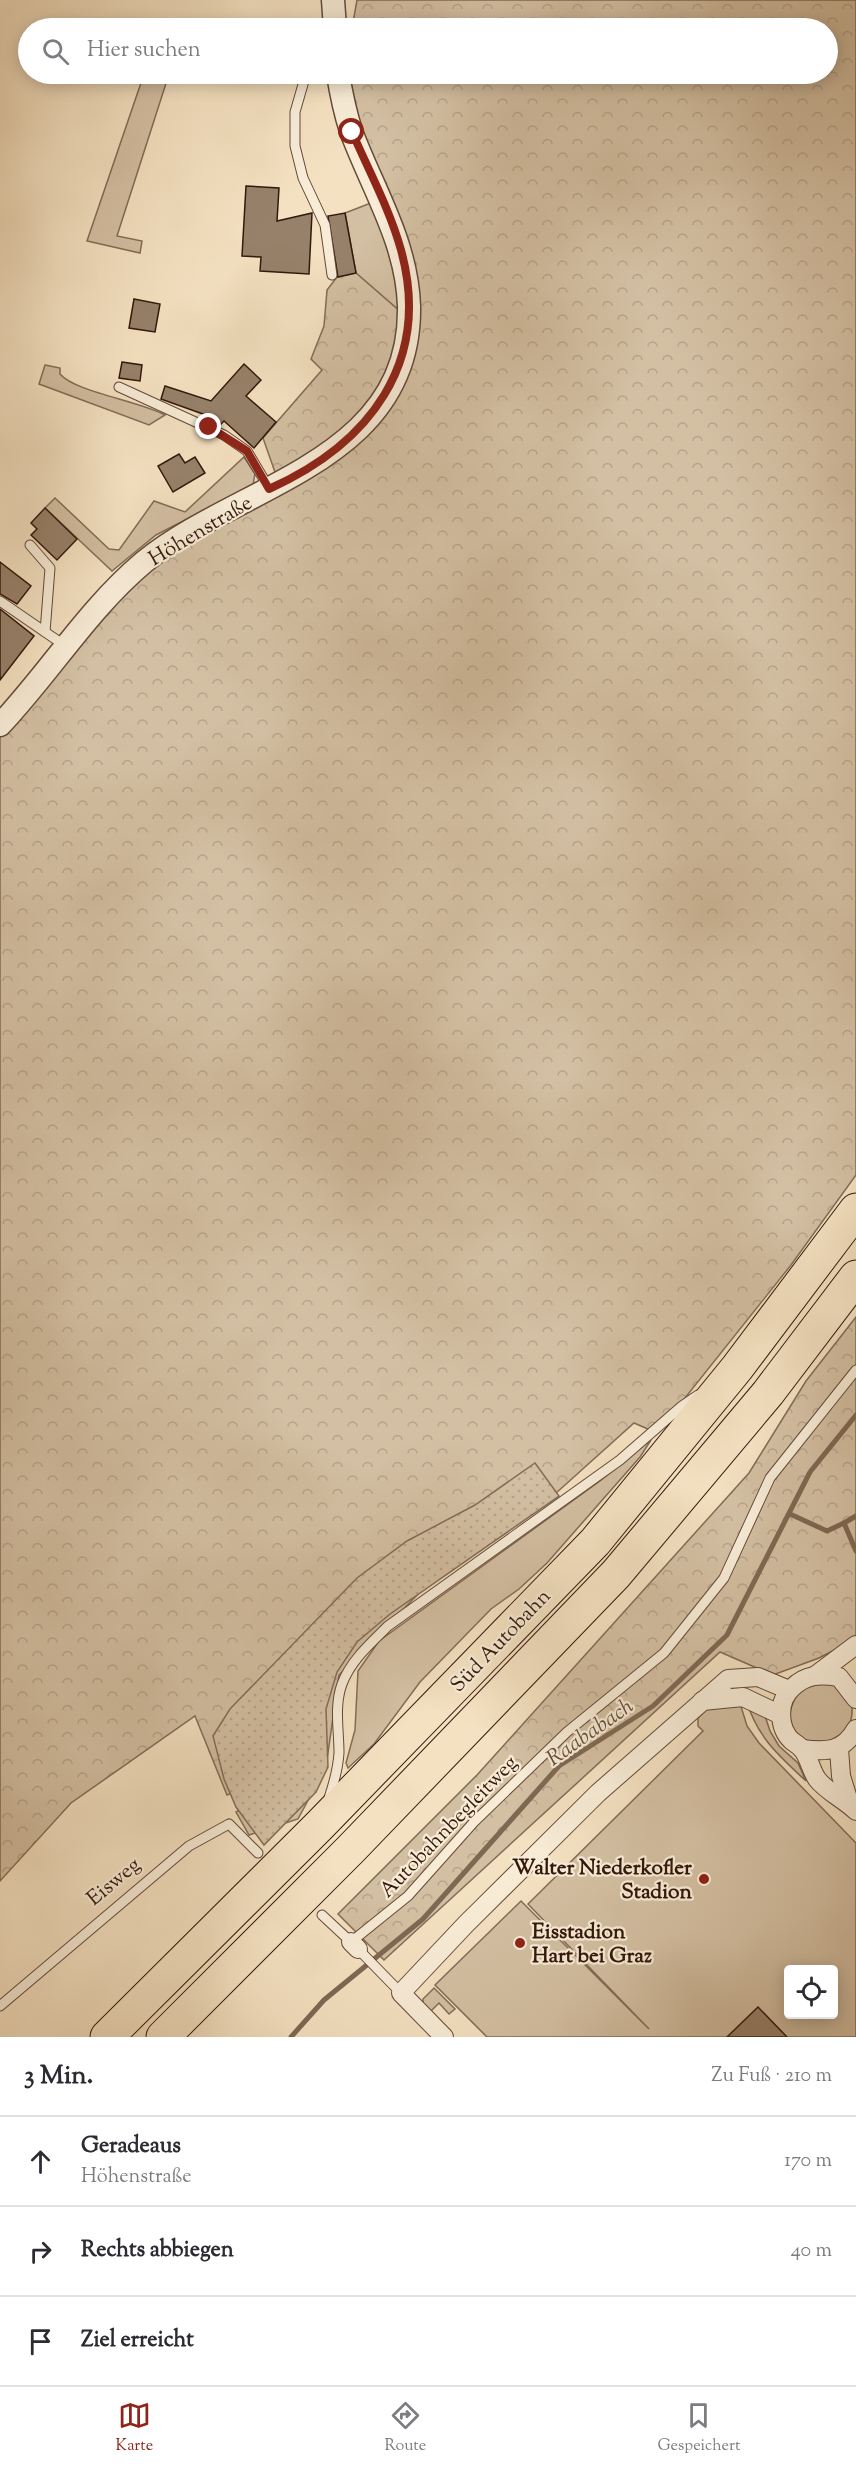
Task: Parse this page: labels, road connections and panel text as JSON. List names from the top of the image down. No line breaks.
{"streets":{"highway":["Süd Autobahn"],"street":["Höhenstraße"],"lane":["Autobahnbegleitweg","Eisweg"]},"water":["Raababach"],"places":["Walter Niederkofler Stadion","Eisstadion Hart bei Graz"],"page":{"search":"Hier suchen","heading":["3 Min.","Zu Fuß · 210 m"],"list":[["Geradeaus","Höhenstraße","170 m"],["Rechts abbiegen","40 m"],"Ziel erreicht"],"nav":["Karte","Route","Gespeichert"]}}
